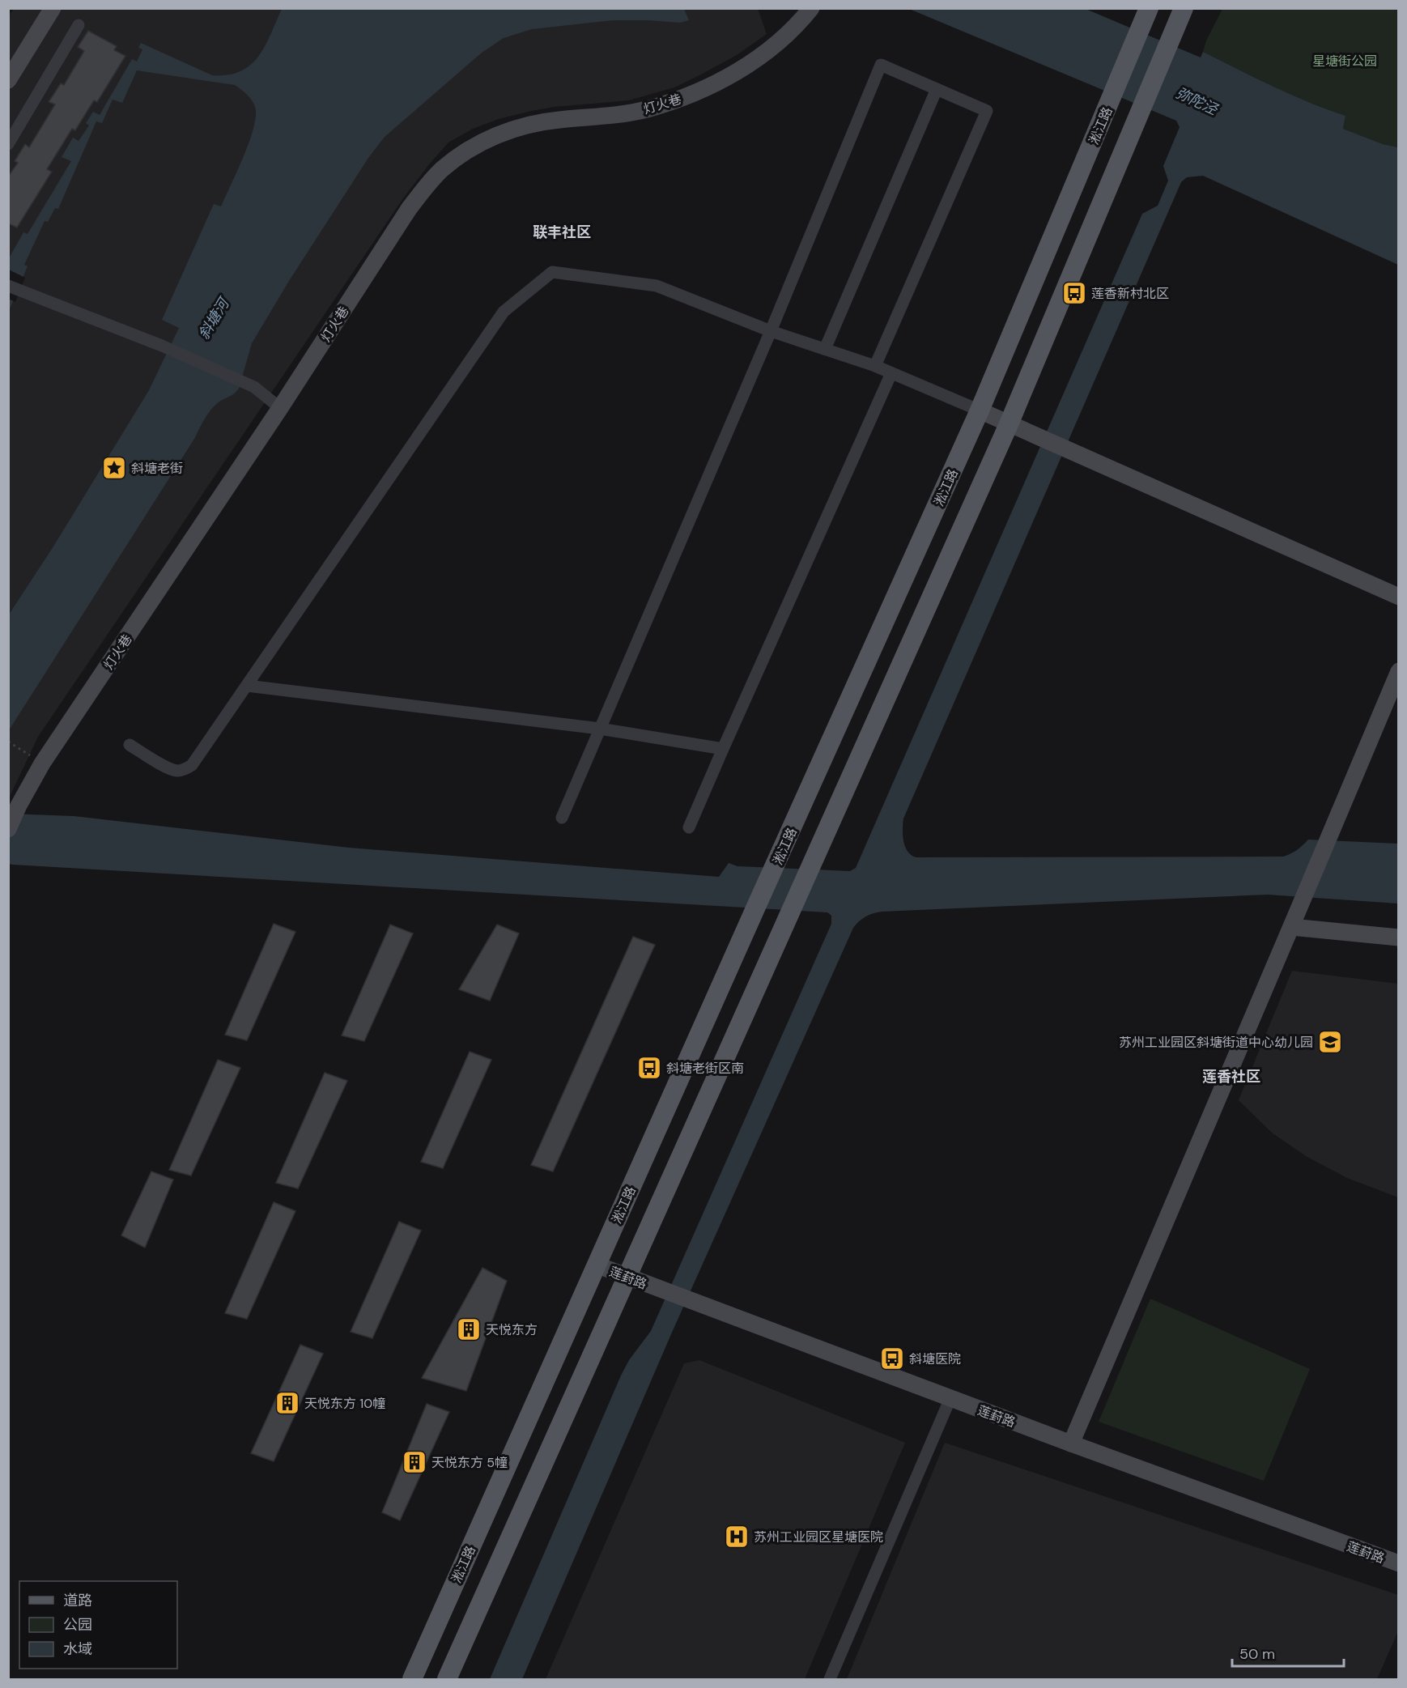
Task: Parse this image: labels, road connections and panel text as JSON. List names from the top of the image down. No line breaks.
{"streets":{"main road":["淞江路"],"street":["灯火巷","莲葑路"]},"crossings":[["淞江路","莲葑路"]],"districts":["联丰社区","莲香社区"],"water":["弥陀泾","斜塘河"],"parks":["星塘街公园"],"places":{"bus stop":["莲香新村北区","斜塘老街区南","斜塘医院"],"place":["斜塘老街"],"school or university":["苏州工业园区斜塘街道中心幼儿园"],"building":["天悦东方","天悦东方 10幢","天悦东方 5幢"],"hospital":["苏州工业园区星塘医院"]},"legend":["道路","公园","水域"],"scale_bar":"50 m"}
